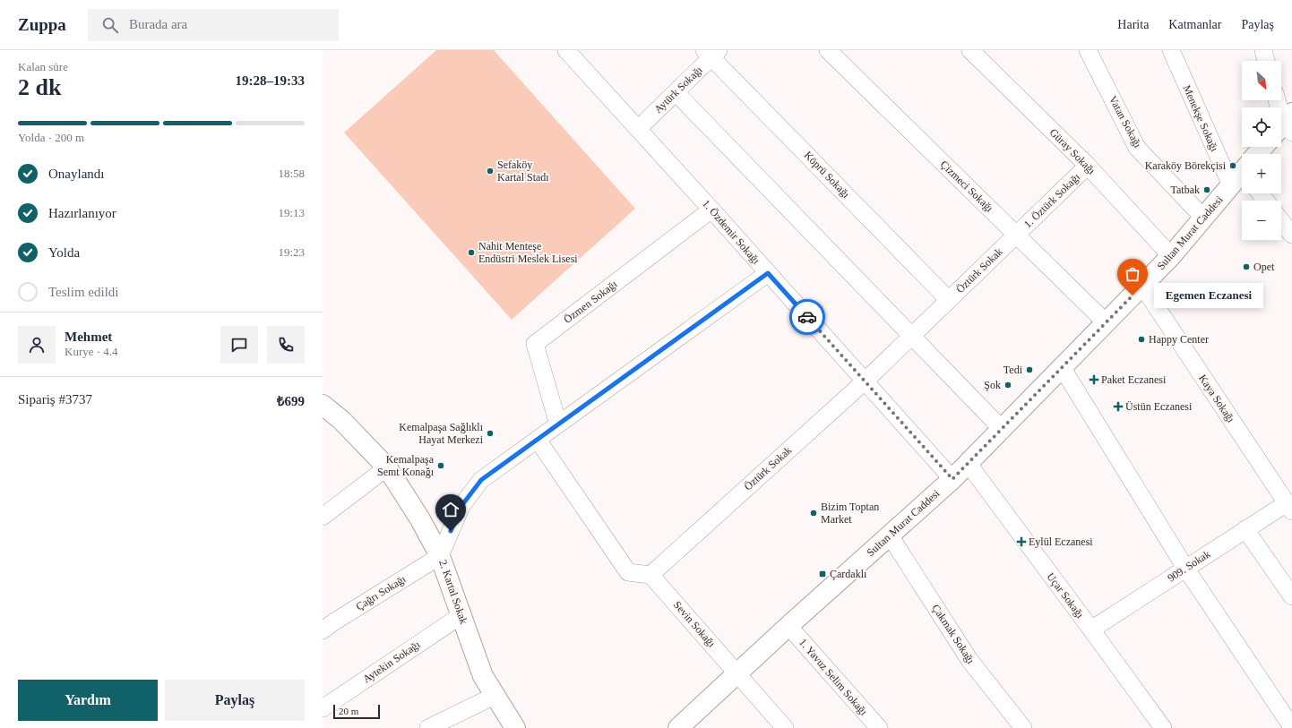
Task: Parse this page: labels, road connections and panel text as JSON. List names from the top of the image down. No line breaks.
{"streets":{"street":["Aytürk Sokağı","Menekşe Sokağı","Vatan Sokağı","Güray Sokağı","Köprü Sokağı","Çizmeci Sokağı","1. Öztürk Sokağı","1. Özdemir Sokağı","Sultan Murat Caddesi","Öztürk Sokak","Özmen Sokağı","Kaya Sokağı","909. Sokak","2. Kartal Sokak","Çağrı Sokağı","Uçar Sokağı","Sevin Sokağı","Çakmak Sokağı","Aytekin Sokağı","1. Yavuz Selim Sokağı"]},"crossings":[["Aytürk Sokağı","Köprü Sokağı"],["Aytürk Sokağı","1. Özdemir Sokağı"],["Vatan Sokağı","Sultan Murat Caddesi"],["Güray Sokağı","1. Öztürk Sokağı"],["Güray Sokağı","Sultan Murat Caddesi"],["Köprü Sokağı","Öztürk Sokak"],["Çizmeci Sokağı","1. Öztürk Sokağı"],["Çizmeci Sokağı","Sultan Murat Caddesi"],["Çizmeci Sokağı","Öztürk Sokak"],["1. Öztürk Sokağı","Öztürk Sokak"],["1. Özdemir Sokağı","Sultan Murat Caddesi"],["1. Özdemir Sokağı","Öztürk Sokak"],["1. Özdemir Sokağı","Özmen Sokağı"],["1. Özdemir Sokağı","2. Kartal Sokak"],["Sultan Murat Caddesi","Kaya Sokağı"],["Sultan Murat Caddesi","Uçar Sokağı"],["Sultan Murat Caddesi","Sevin Sokağı"],["Sultan Murat Caddesi","Çakmak Sokağı"],["Sultan Murat Caddesi","1. Yavuz Selim Sokağı"],["Öztürk Sokak","Sevin Sokağı"],["Özmen Sokağı","2. Kartal Sokak"],["Kaya Sokağı","909. Sokak"],["909. Sokak","Uçar Sokağı"],["2. Kartal Sokak","Çağrı Sokağı"],["2. Kartal Sokak","Aytekin Sokağı"]],"places":{"other":["Karaköy Börekçisi","Sefaköy Kartal Stadı","Tatbak","Nahit Menteşe Endüstri Meslek Lisesi","Opet","Egemen Eczanesi","Happy Center","Tedi","Şok","Kemalpaşa Sağlıklı Hayat Merkezi","Kemalpaşa Semt Konağı","Bizim Toptan Market"],"health":["Paket Eczanesi","Üstün Eczanesi","Eylül Eczanesi"],"transit":["Çardaklı"]},"scale_bar":"20 m","north":"bottom right","page":{"header":"Zuppa","search":"Burada ara","nav":["Harita","Katmanlar","Paylaş"],"heading":["2 dk","Kalan süre","19:28–19:33"],"panel":["Mehmet","Kurye · 4.4","Sipariş #3737","₺699"],"map_buttons":["+","−"],"bar":"Yolda · 200 m","list":[["Onaylandı","18:58"],["Hazırlanıyor","19:13"],["Yolda","19:23"],"Teslim edildi"],"bubble":"Egemen Eczanesi","buttons":["Yardım","Paylaş"],"scale":"20 m"}}
